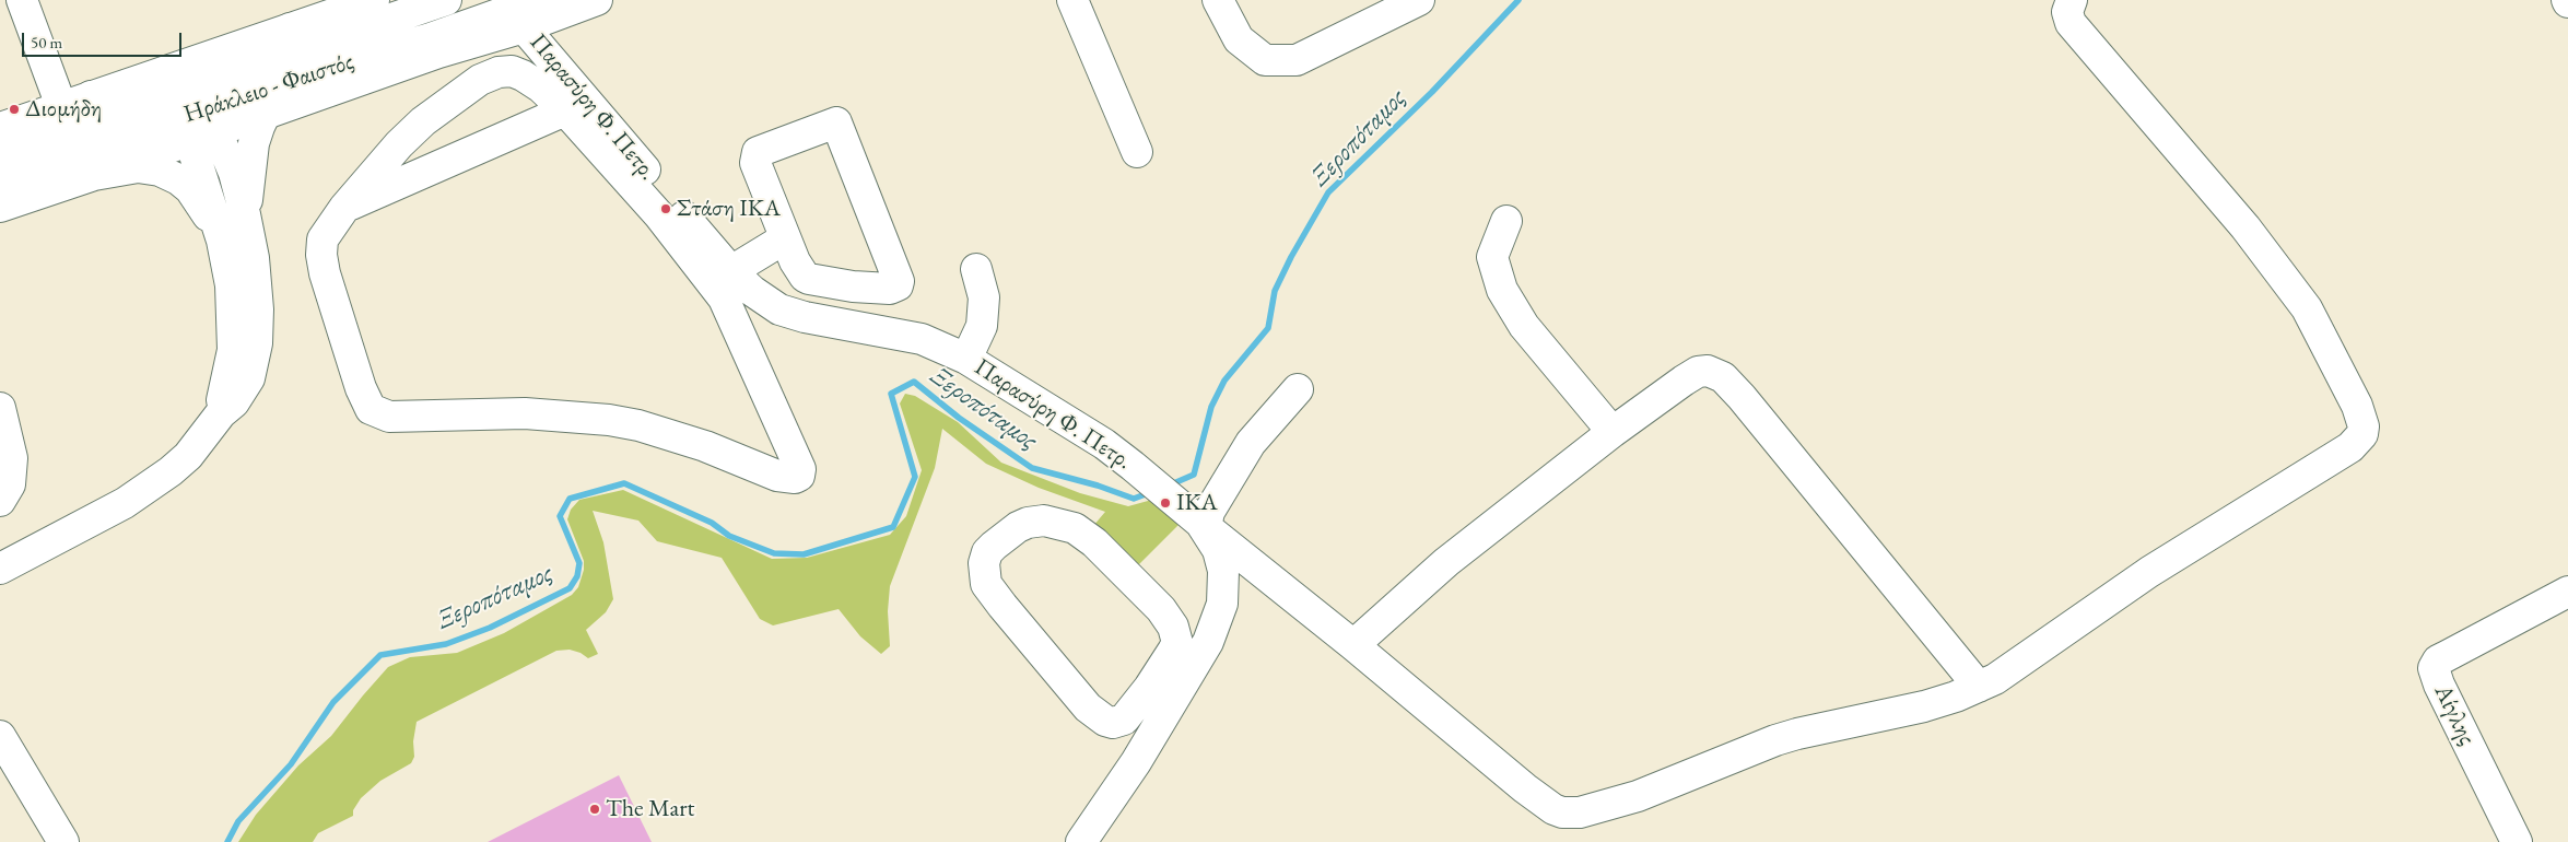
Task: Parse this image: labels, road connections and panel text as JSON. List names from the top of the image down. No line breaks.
{"streets":{"street":["Ηράκλειο - Φαιστός","Παρασύρη Φ. Πετρ.","Αίγλης"]},"water":["Ξεροπόταμος"],"places":["Διομήδη","Στάση ΙΚΑ","IKA","The Mart"],"scale_bar":"50 m"}
